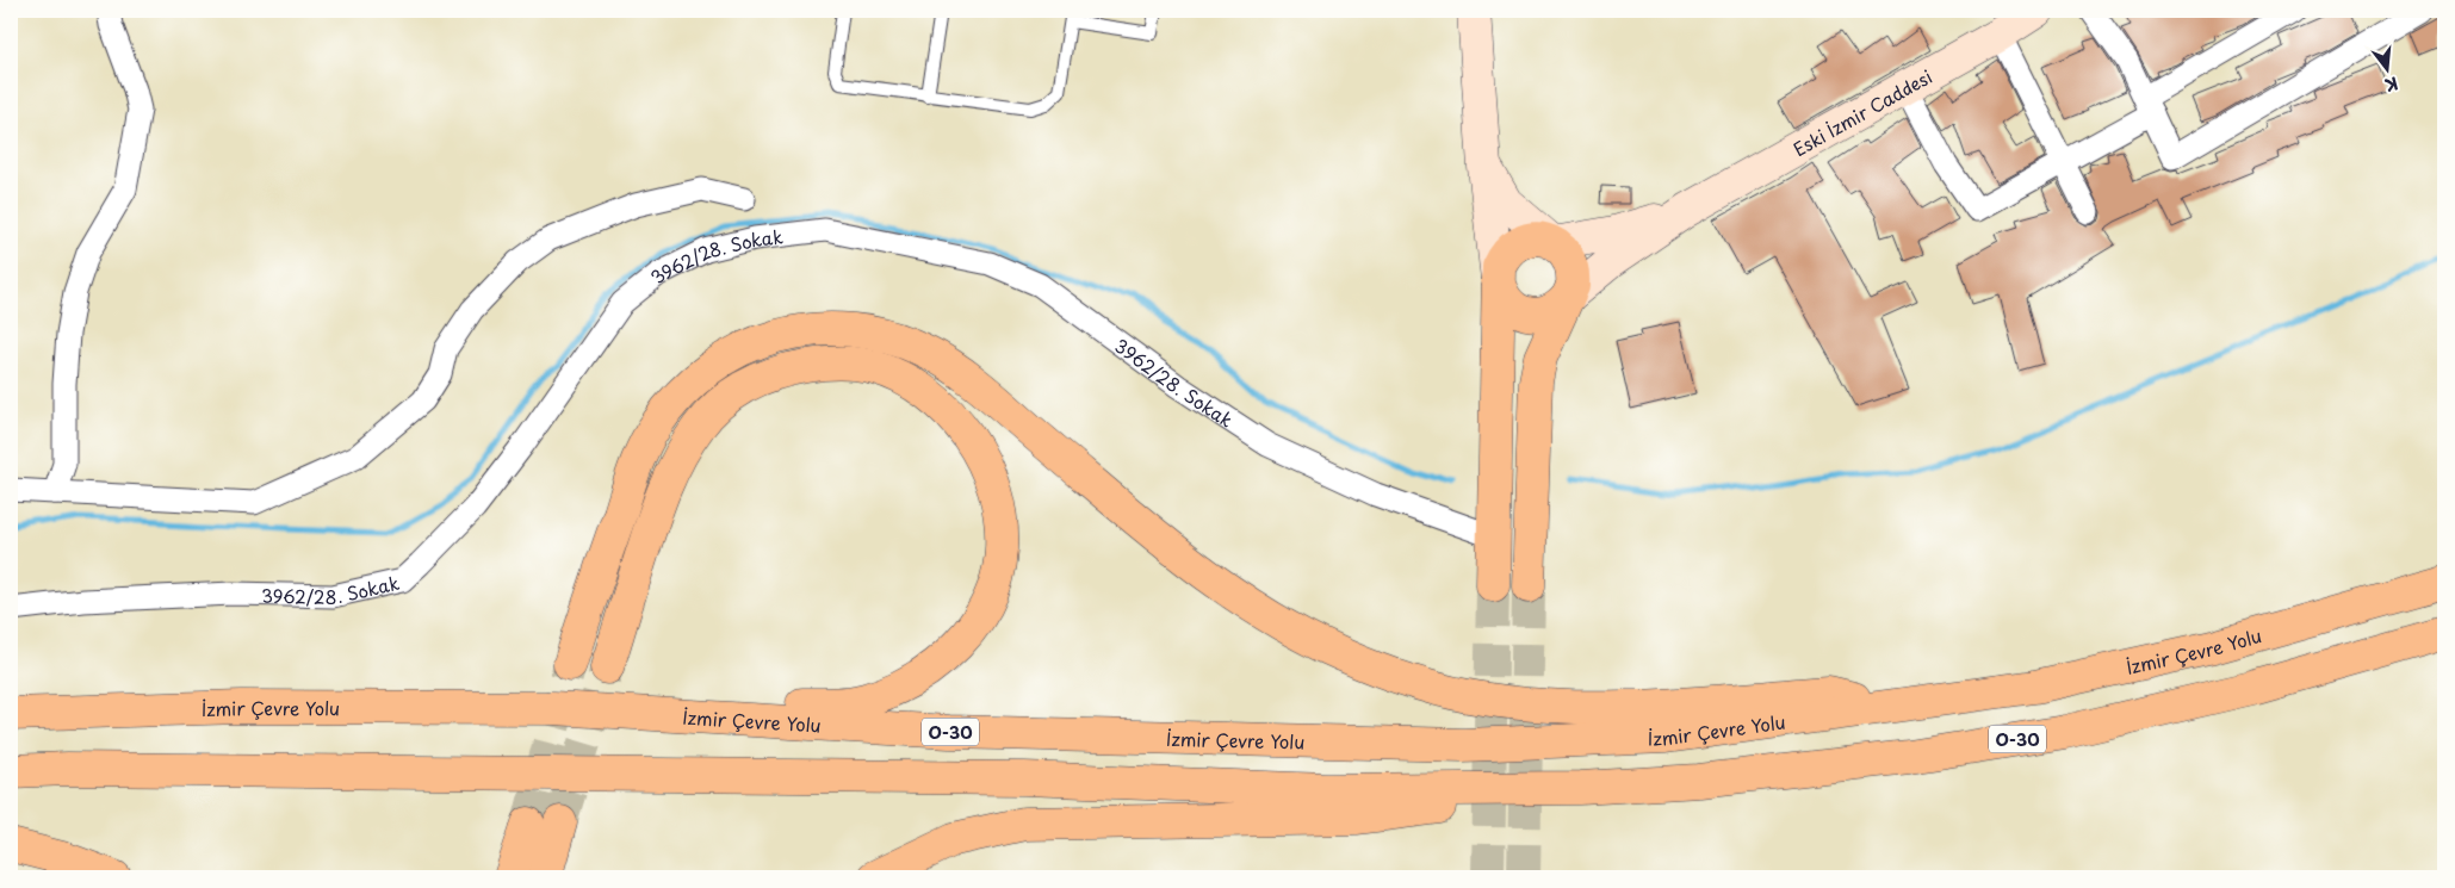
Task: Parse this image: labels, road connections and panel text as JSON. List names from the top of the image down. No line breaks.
{"streets":{"main road":["İzmir Çevre Yolu","O-30"],"street":["Eski İzmir Caddesi","3962/28. Sokak"]},"north":"bottom"}
